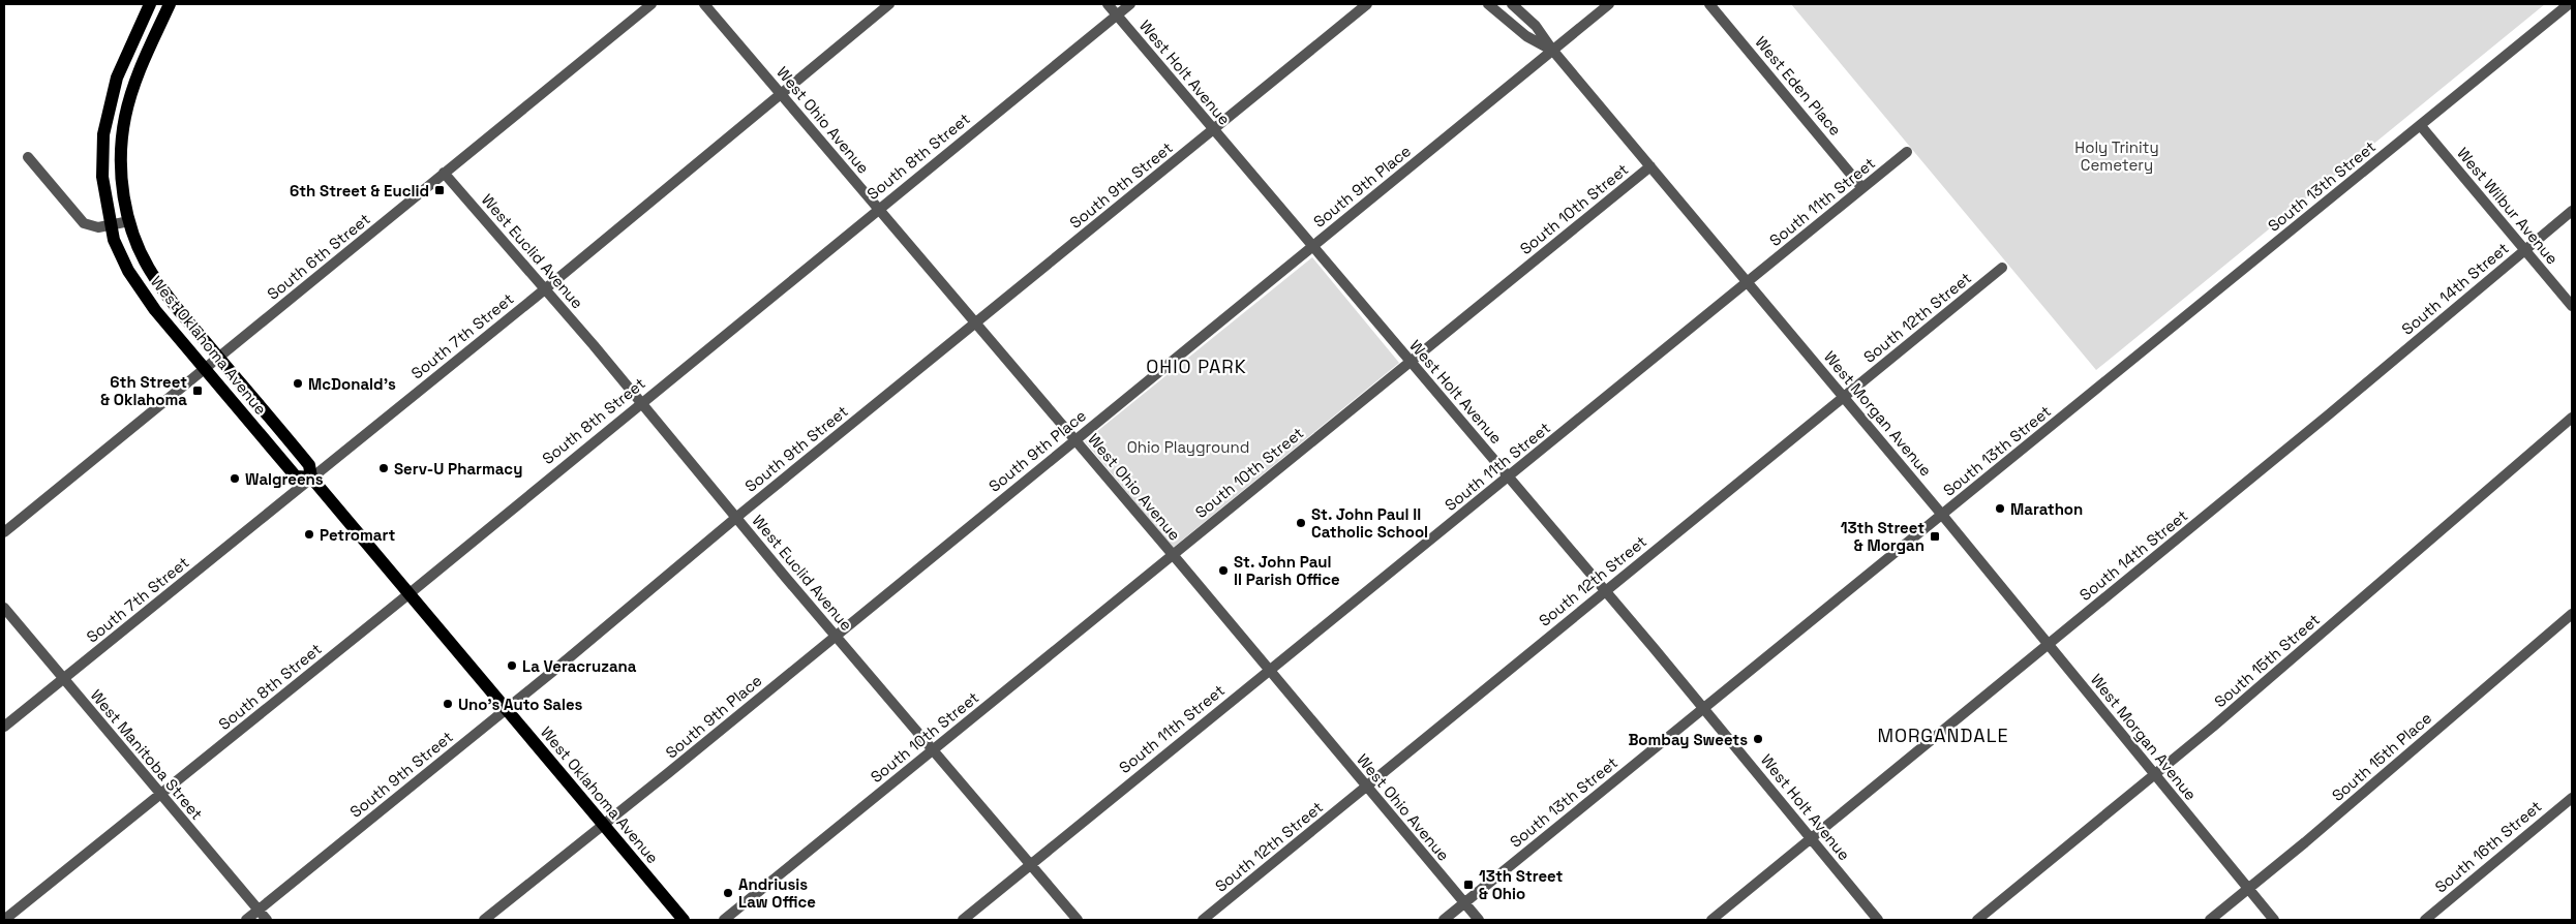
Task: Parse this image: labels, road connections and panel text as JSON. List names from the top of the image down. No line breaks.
{"streets":{"main road":["West Oklahoma Avenue"],"street":["West Holt Avenue","West Eden Place","West Ohio Avenue","South 8th Street","South 9th Street","South 9th Place","South 13th Street","South 11th Street","West Wilbur Avenue","South 10th Street","West Euclid Avenue","South 6th Street","South 14th Street","South 12th Street","South 7th Street","West Morgan Avenue","South 15th Street","West Manitoba Street","South 15th Place","South 16th Street"]},"crossings":[["West Holt Avenue","South 8th Street"],["West Holt Avenue","South 9th Street"],["West Holt Avenue","South 9th Place"],["West Holt Avenue","South 13th Street"],["West Holt Avenue","South 11th Street"],["West Holt Avenue","South 10th Street"],["West Holt Avenue","South 14th Street"],["West Holt Avenue","South 12th Street"],["West Eden Place","South 11th Street"],["West Ohio Avenue","South 8th Street"],["West Ohio Avenue","South 9th Street"],["West Ohio Avenue","South 9th Place"],["West Ohio Avenue","South 13th Street"],["West Ohio Avenue","South 11th Street"],["West Ohio Avenue","South 10th Street"],["West Ohio Avenue","South 12th Street"],["West Ohio Avenue","South 7th Street"],["South 8th Street","West Euclid Avenue"],["South 8th Street","West Oklahoma Avenue"],["South 8th Street","West Manitoba Street"],["South 9th Street","West Euclid Avenue"],["South 9th Street","West Oklahoma Avenue"],["South 9th Street","West Manitoba Street"],["South 9th Place","West Euclid Avenue"],["South 9th Place","West Oklahoma Avenue"],["South 9th Place","West Morgan Avenue"],["South 13th Street","West Wilbur Avenue"],["South 13th Street","West Morgan Avenue"],["South 11th Street","West Euclid Avenue"],["South 11th Street","West Morgan Avenue"],["West Wilbur Avenue","South 14th Street"],["South 10th Street","West Euclid Avenue"],["South 10th Street","West Morgan Avenue"],["West Euclid Avenue","South 6th Street"],["West Euclid Avenue","South 7th Street"],["South 6th Street","West Oklahoma Avenue"],["South 14th Street","West Morgan Avenue"],["South 12th Street","West Morgan Avenue"],["South 7th Street","West Oklahoma Avenue"],["South 7th Street","West Manitoba Street"],["West Morgan Avenue","South 15th Street"],["West Morgan Avenue","South 15th Place"]],"districts":["OHIO PARK","MORGANDALE"],"parks":["Holy Trinity Cemetery","Ohio Playground"],"places":{"transit":["6th Street & Euclid","6th Street & Oklahoma","13th Street & Morgan","13th Street & Ohio"],"other":["McDonald's","Serv-U Pharmacy","Walgreens","Marathon","St. John Paul II Catholic School","Petromart","St. John Paul II Parish Office","La Veracruzana","Uno's Auto Sales","Bombay Sweets","Andriusis Law Office"]}}
